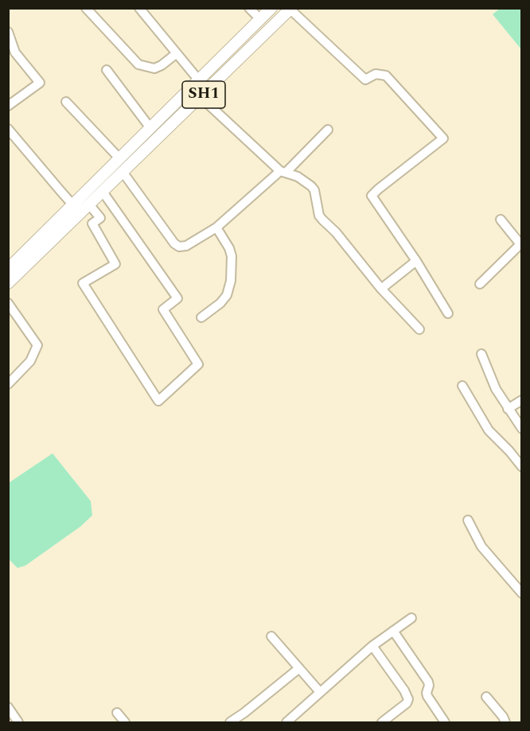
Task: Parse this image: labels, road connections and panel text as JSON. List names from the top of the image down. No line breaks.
{"streets":{"main road":["SH1"]}}
